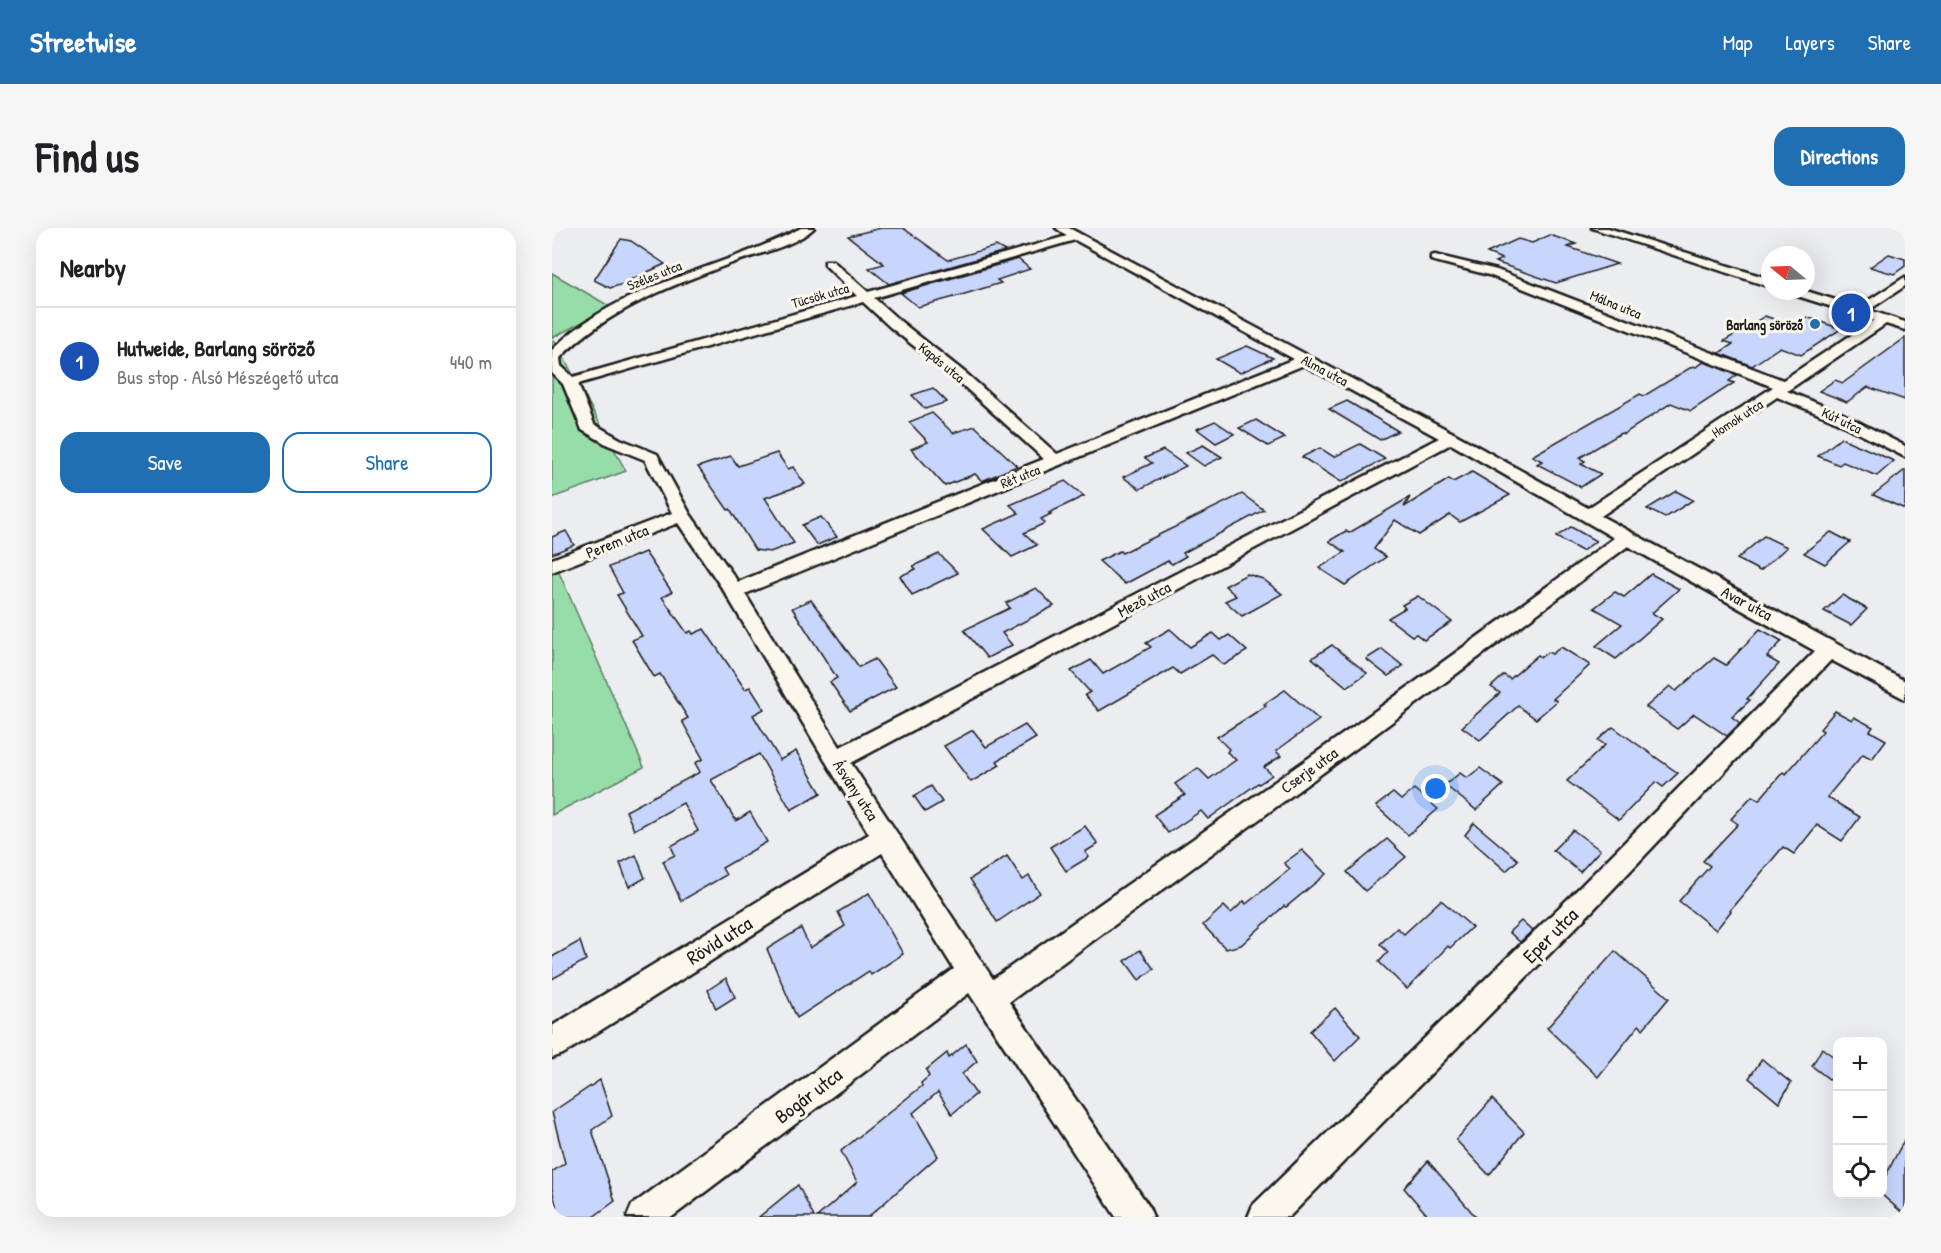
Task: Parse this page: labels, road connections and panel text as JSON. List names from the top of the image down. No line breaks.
{"streets":{"street":["Széles utca","Tücsök utca","Málna utca","Kapás utca","Alma utca","Homok utca","Kút utca","Rét utca","Perem utca","Mező utca","Avar utca","Cserje utca","Ásvány utca","Eper utca","Rövid utca","Bogár utca"]},"crossings":[["Széles utca","Tücsök utca"],["Széles utca","Ásvány utca"],["Tücsök utca","Kapás utca"],["Tücsök utca","Alma utca"],["Tücsök utca","Ásvány utca"],["Málna utca","Homok utca"],["Málna utca","Kút utca"],["Kapás utca","Rét utca"],["Alma utca","Homok utca"],["Alma utca","Rét utca"],["Alma utca","Mező utca"],["Alma utca","Avar utca"],["Homok utca","Kút utca"],["Homok utca","Avar utca"],["Rét utca","Ásvány utca"],["Perem utca","Ásvány utca"],["Mező utca","Ásvány utca"],["Avar utca","Cserje utca"],["Avar utca","Eper utca"],["Cserje utca","Ásvány utca"],["Ásvány utca","Rövid utca"],["Ásvány utca","Bogár utca"]],"places":["Barlang söröző"],"north":"left","page":{"header":"Streetwise","nav":["Map","Layers","Share"],"buttons":["Directions",["Save","Share"]],"title":"Find us","heading":"Nearby","pins":"1","list":[{"mark":"1","name":"Hutweide, Barlang söröző","note":"Bus stop · Alsó Mészégető utca","value":"440 m"}],"map_buttons":["+","−"]}}
